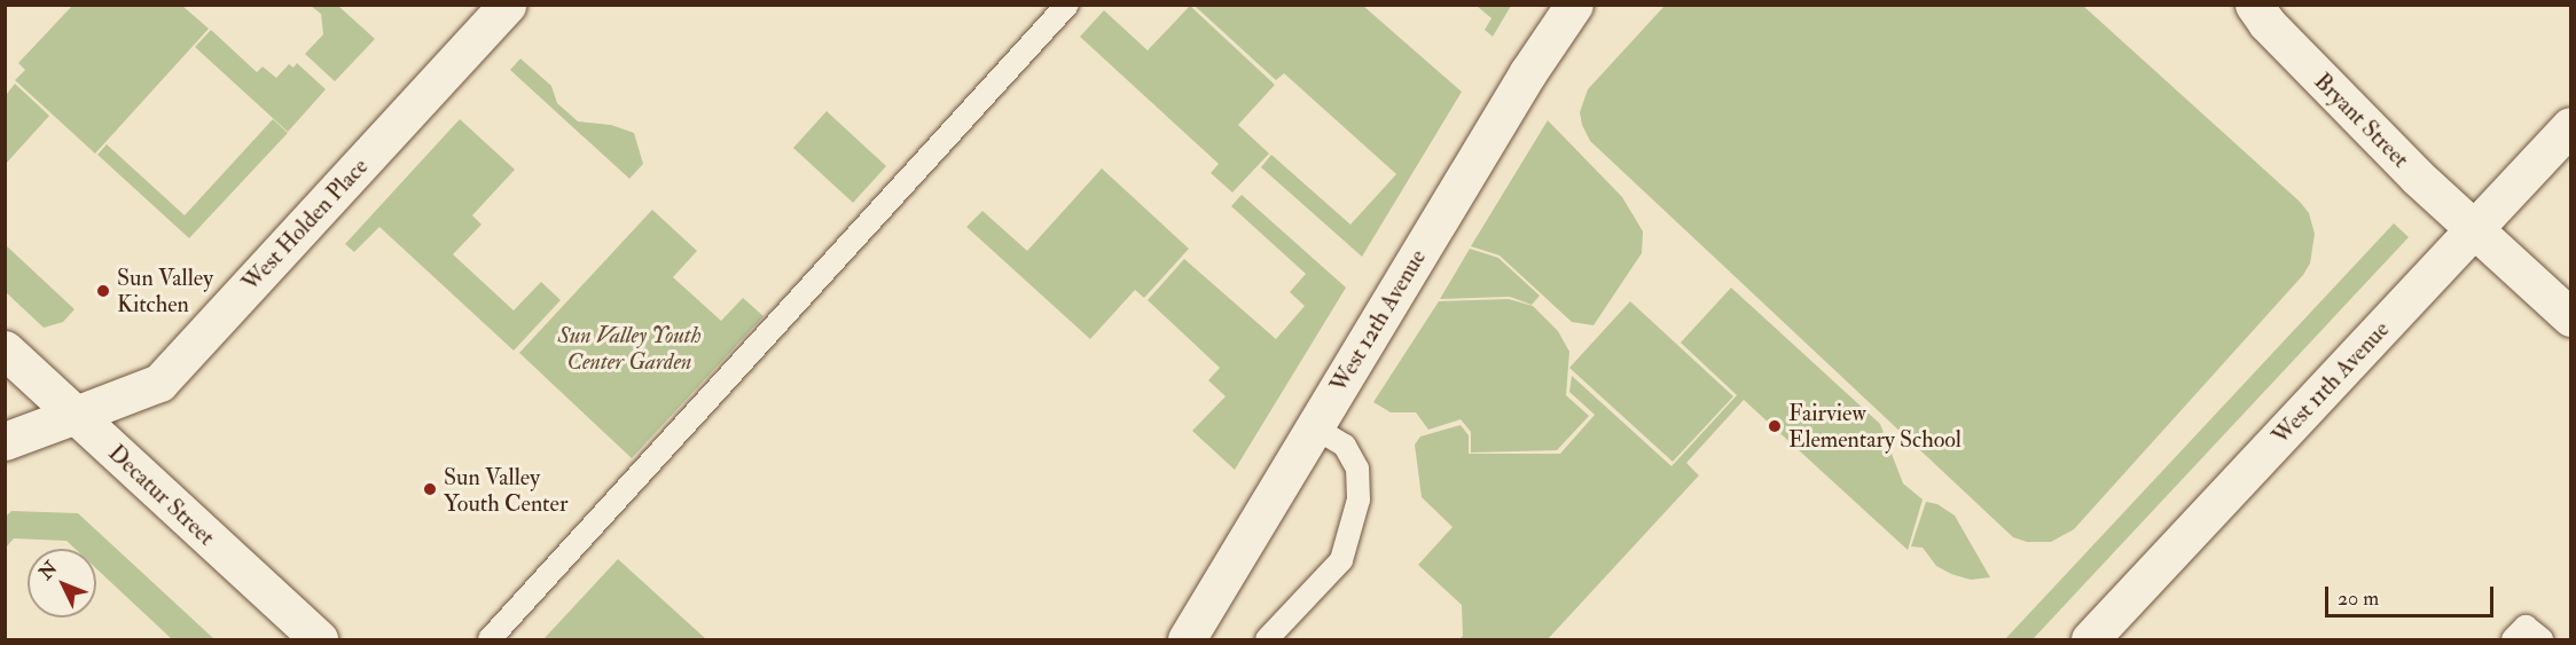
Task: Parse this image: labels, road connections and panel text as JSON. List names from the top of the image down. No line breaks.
{"streets":{"street":["Bryant Street","West Holden Place","West 12th Avenue","West 11th Avenue","Decatur Street"]},"crossings":[["Bryant Street","West 11th Avenue"],["West Holden Place","Decatur Street"]],"parks":["Sun Valley Youth Center Garden"],"places":["Sun Valley Kitchen","Fairview Elementary School","Sun Valley Youth Center"],"scale_bar":"20 m","north":"top left"}
